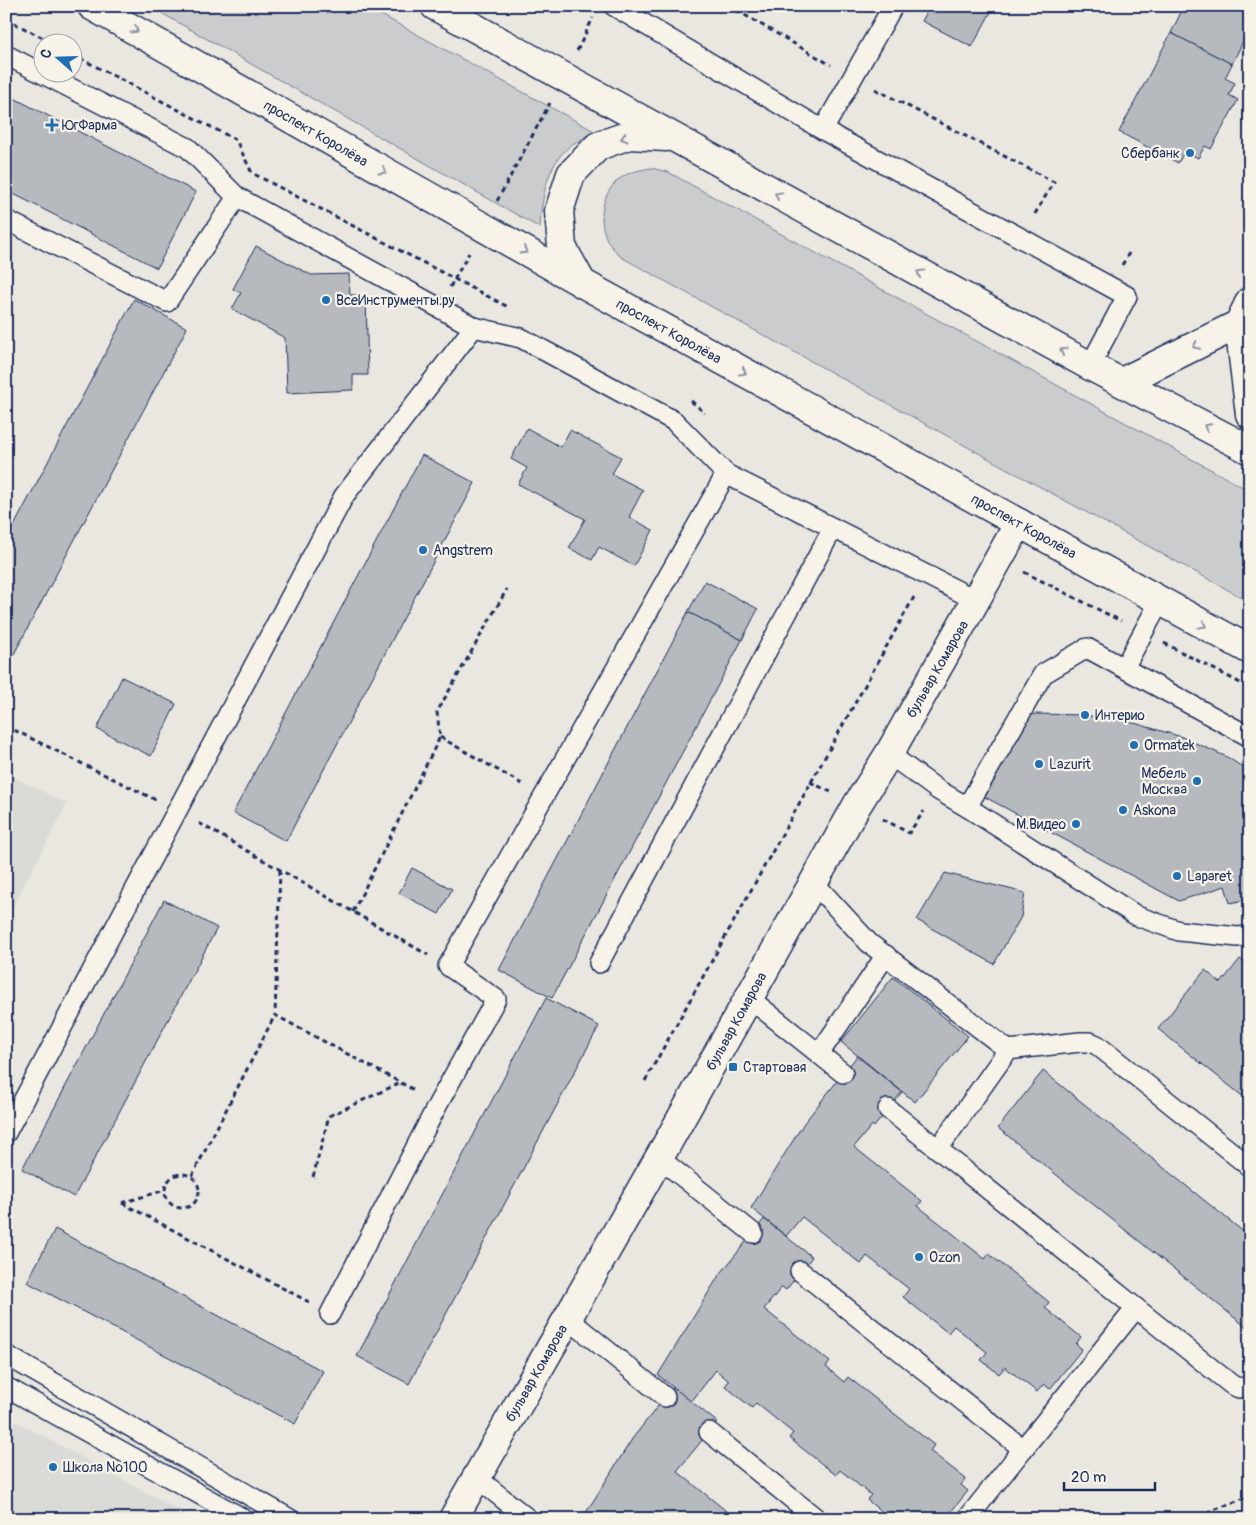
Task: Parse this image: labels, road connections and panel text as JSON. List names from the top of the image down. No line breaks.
{"streets":{"main road":["проспект Королёва","бульвар Комарова"]},"crossings":[["проспект Королёва","бульвар Комарова"]],"places":{"health":["ЮгФарма"],"other":["Сбербанк","ВсеИнструменты.ру","Angstrem","Интерио","Ormatek","Lazurit","Мебель Москва","Askona","М.Видео","Laparet","Ozon","Школа №100"],"transit":["Стартовая"]},"scale_bar":"20 m","north":"left"}
